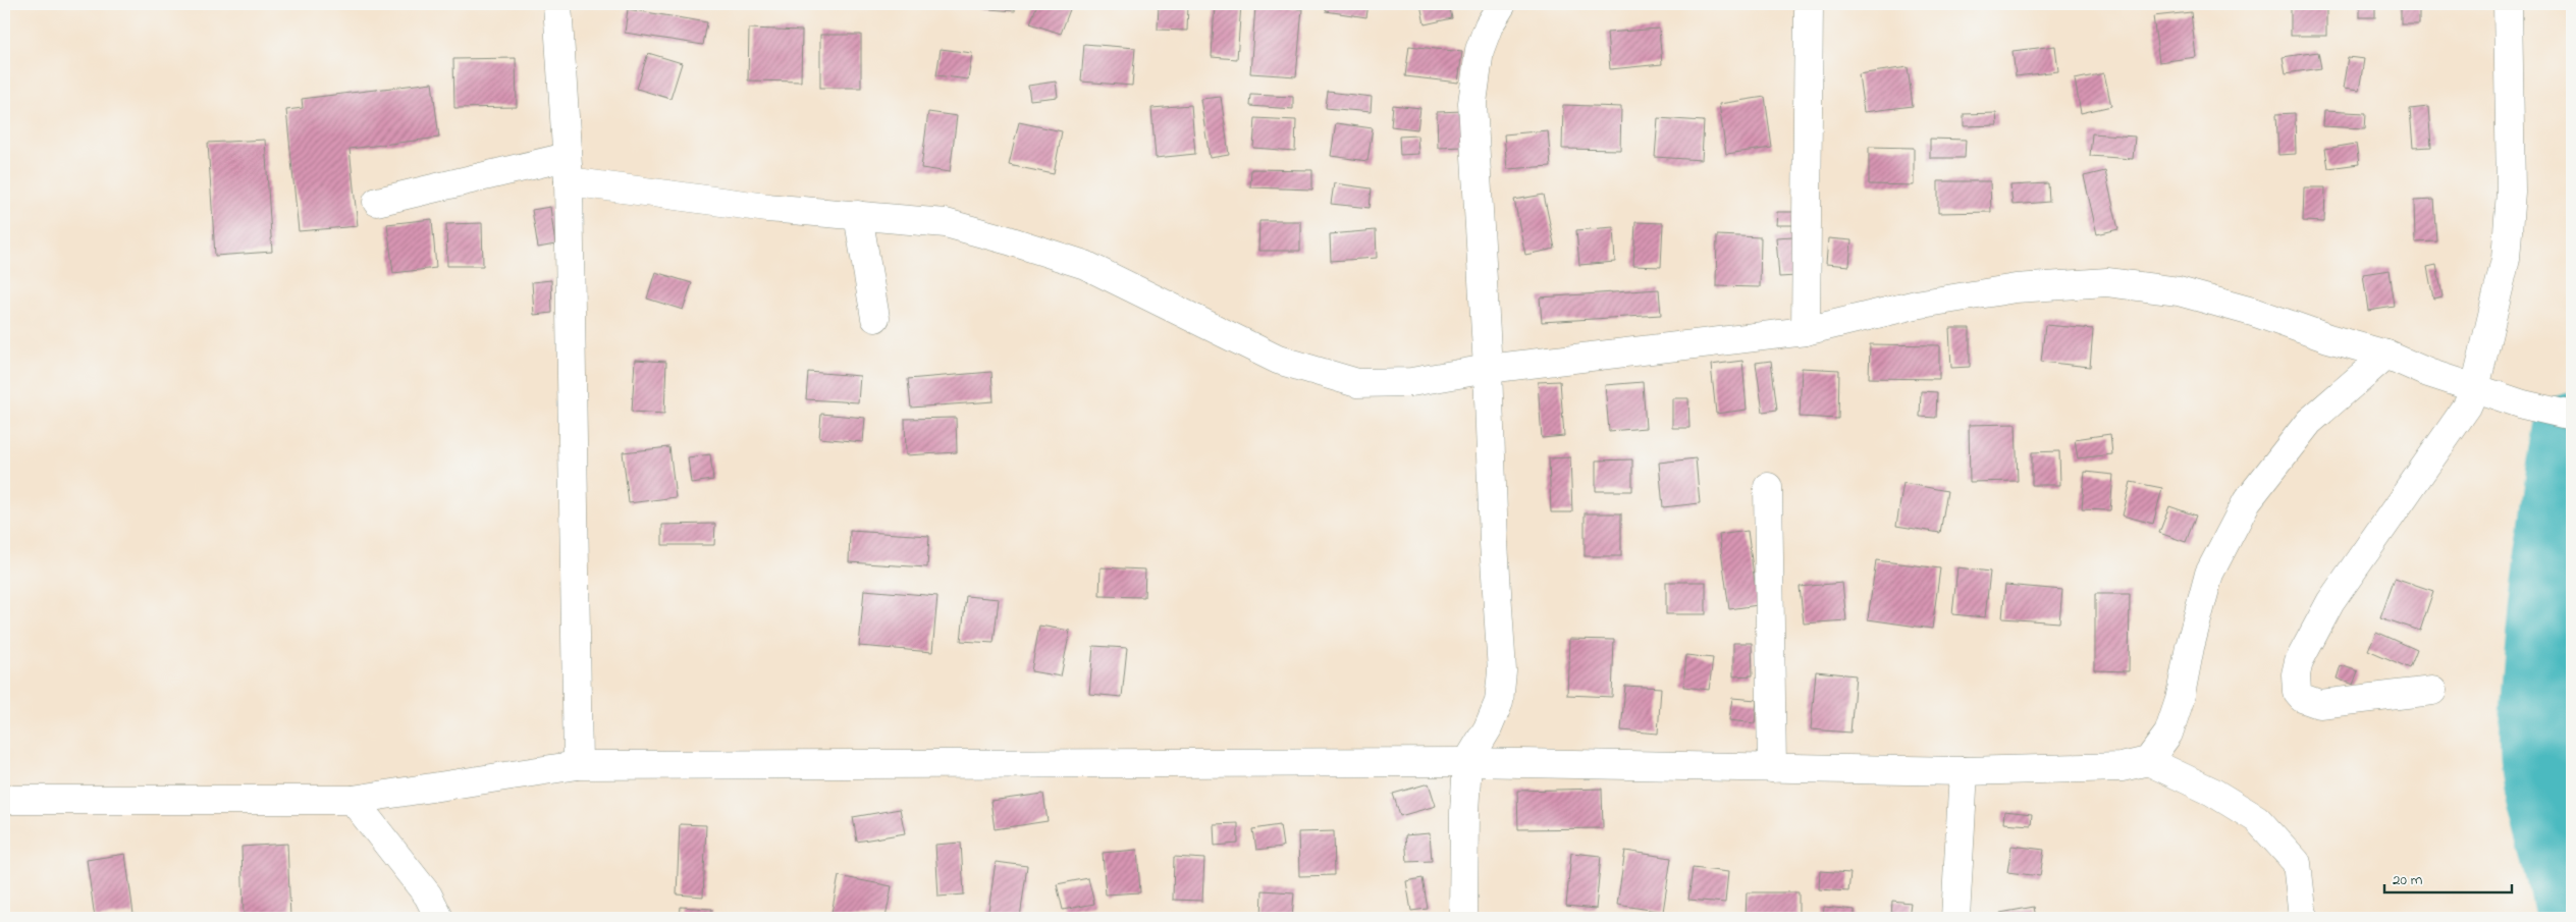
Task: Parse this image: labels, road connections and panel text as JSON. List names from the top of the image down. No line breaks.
{"scale_bar":"20 m"}
